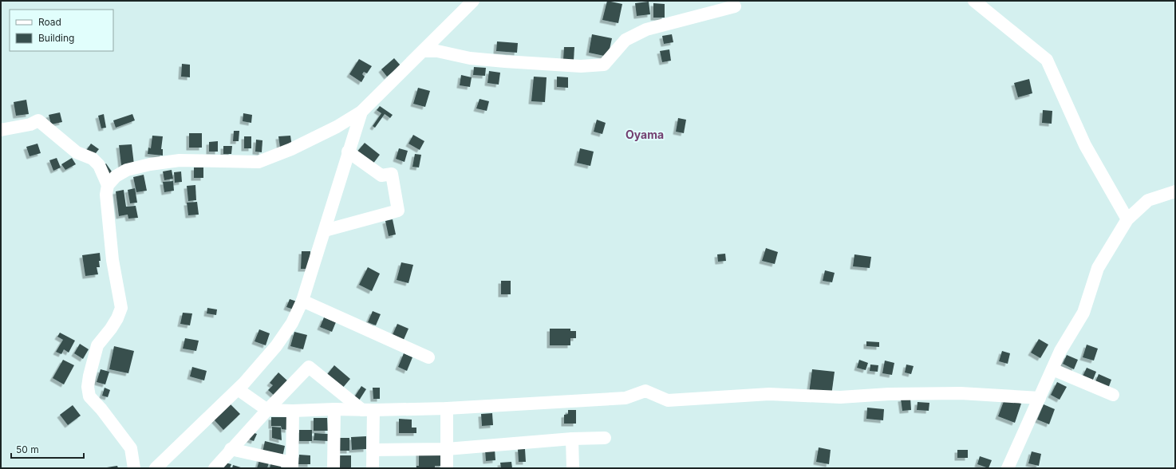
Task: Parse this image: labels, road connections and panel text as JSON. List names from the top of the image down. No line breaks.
{"districts":["Oyama"],"legend":["Road","Building"],"scale_bar":"50 m"}
